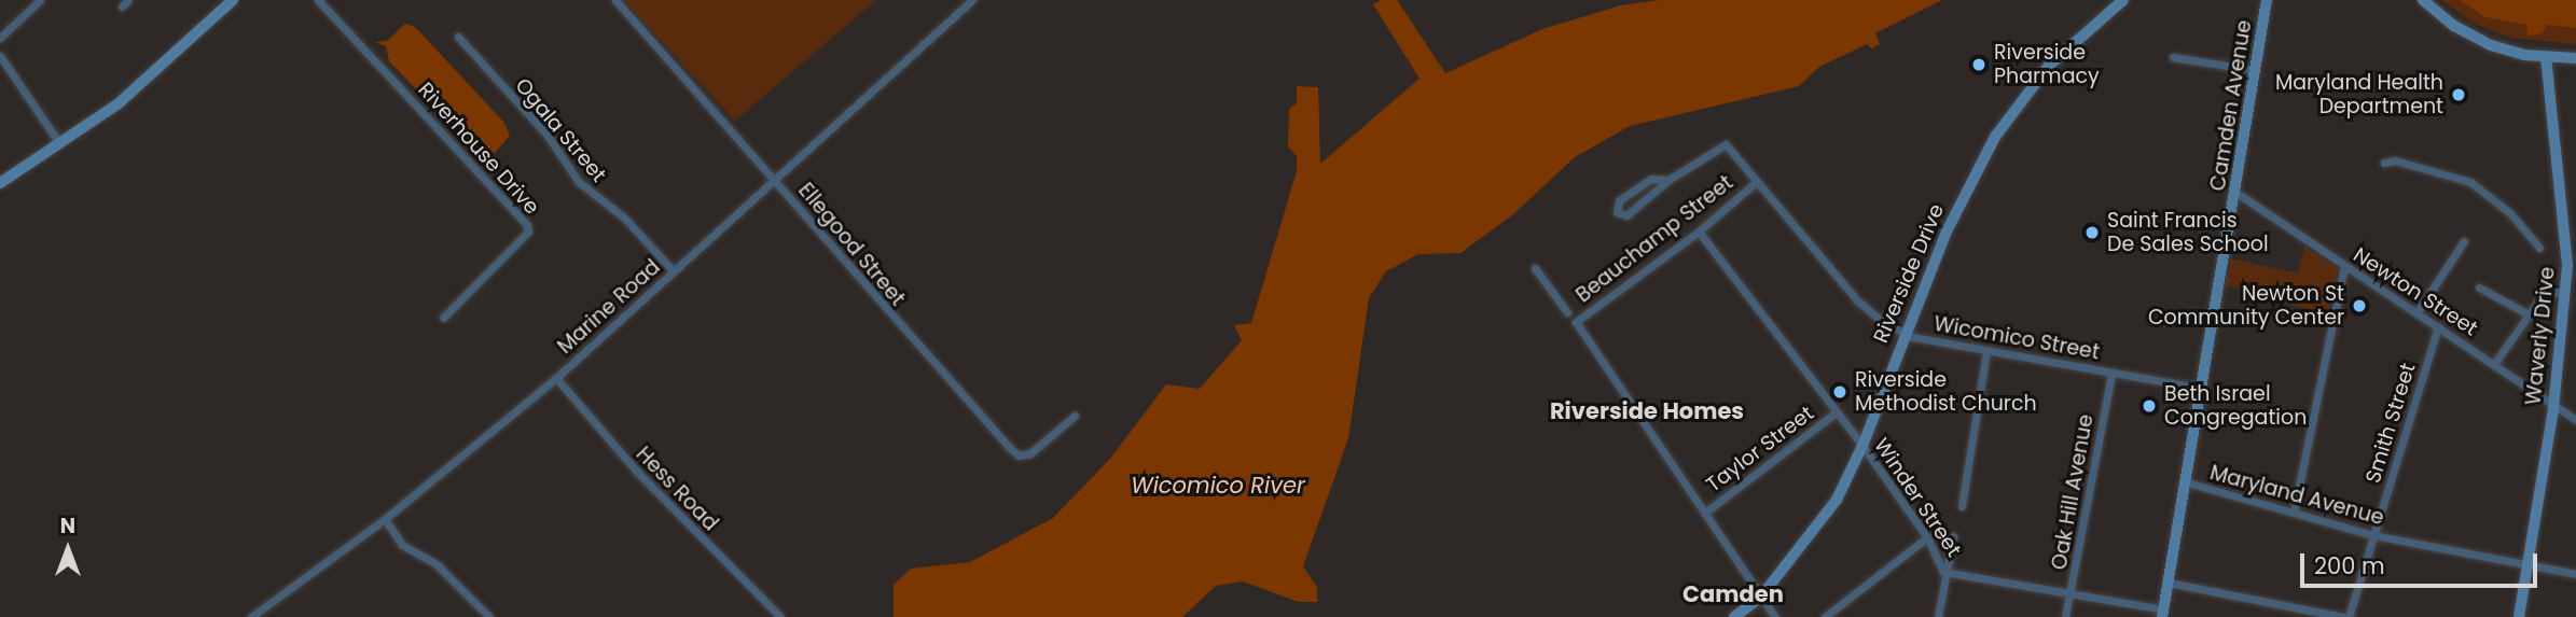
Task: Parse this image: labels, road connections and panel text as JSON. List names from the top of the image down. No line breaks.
{"streets":{"street":["Camden Avenue","Ogala Street","Riverhouse Drive","Beauchamp Street","Ellegood Street","Riverside Drive","Newton Street","Marine Road","Waverly Drive","Wicomico Street","Smith Street","Taylor Street","Hess Road","Oak Hill Avenue","Maryland Avenue","Winder Street"]},"crossings":[["Camden Avenue","Newton Street"],["Camden Avenue","Wicomico Street"],["Camden Avenue","Maryland Avenue"],["Camden Avenue","Winder Street"],["Ogala Street","Marine Road"],["Beauchamp Street","Wicomico Street"],["Beauchamp Street","Taylor Street"],["Beauchamp Street","Winder Street"],["Ellegood Street","Marine Road"],["Riverside Drive","Wicomico Street"],["Riverside Drive","Winder Street"],["Newton Street","Waverly Drive"],["Newton Street","Smith Street"],["Marine Road","Hess Road"],["Waverly Drive","Maryland Avenue"],["Wicomico Street","Oak Hill Avenue"],["Smith Street","Maryland Avenue"],["Taylor Street","Winder Street"],["Oak Hill Avenue","Winder Street"]],"districts":["Riverside Homes","Camden"],"water":["Wicomico River"],"places":["Riverside Pharmacy","Maryland Health Department","Saint Francis De Sales School","Newton St Community Center","Riverside Methodist Church","Beth Israel Congregation"],"scale_bar":"200 m","north":"top"}
